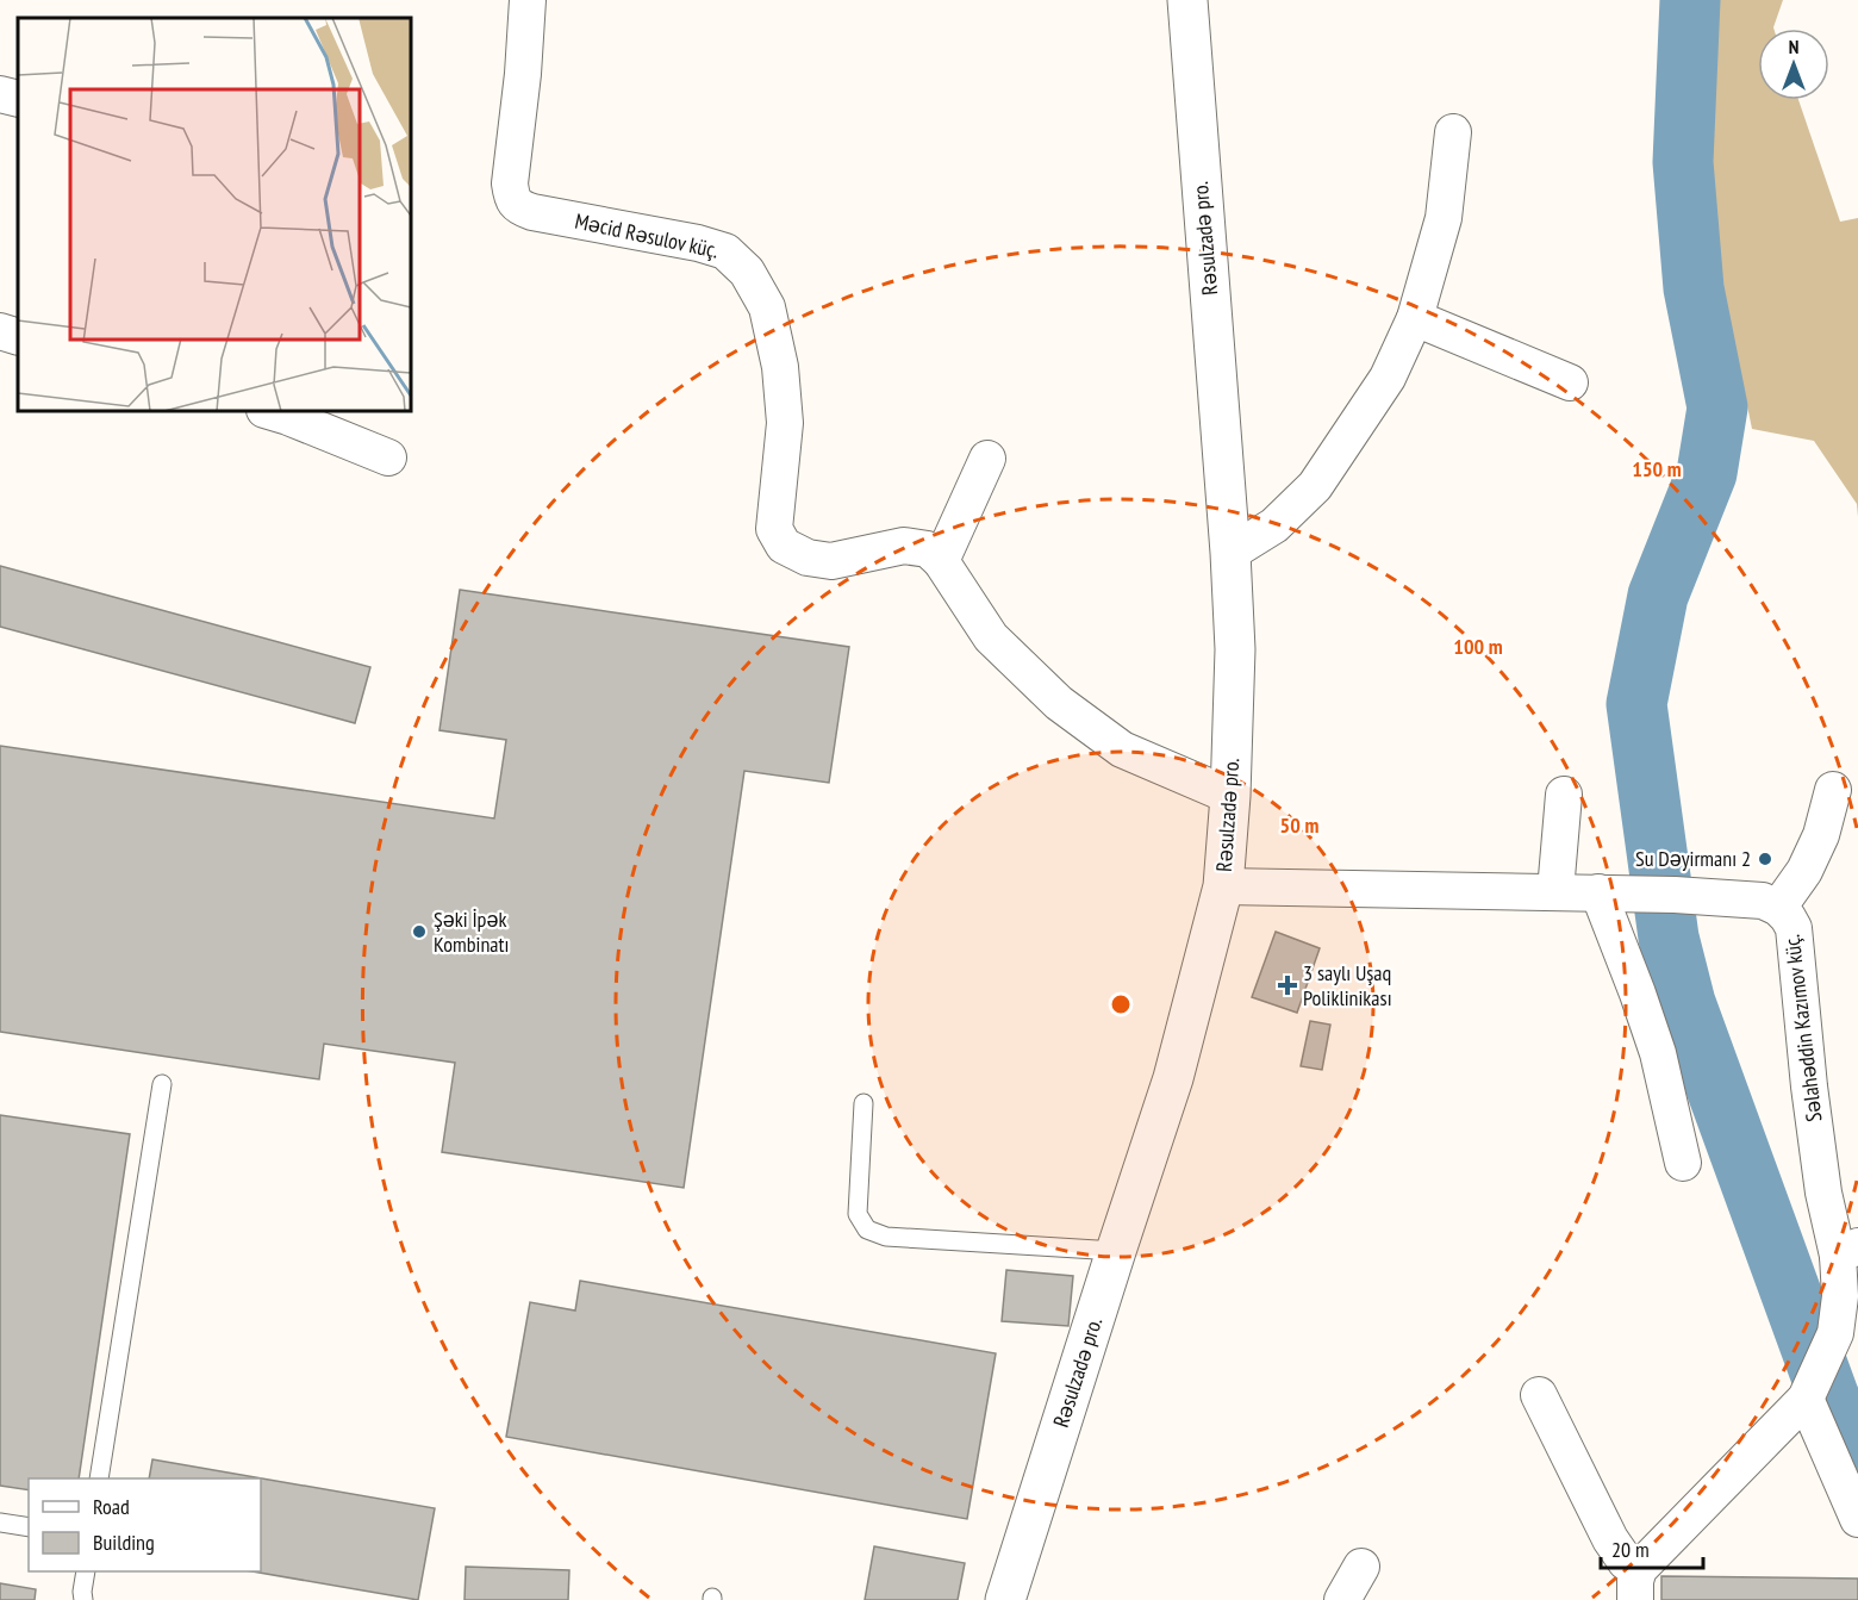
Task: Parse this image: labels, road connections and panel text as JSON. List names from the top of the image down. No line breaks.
{"streets":{"street":["Məcid Rəsulov küç.","Rəsulzadə pro.","Səlahəddin Kazımov küç."]},"places":{"other":["Su Dəyirmanı 2","Şəki İpək Kombinatı"],"health":["3 saylı Uşaq Poliklinikası"]},"legend":["Road","Building"],"scale_bar":"20 m","north":"top","rings":["150 m","100 m","50 m"]}
